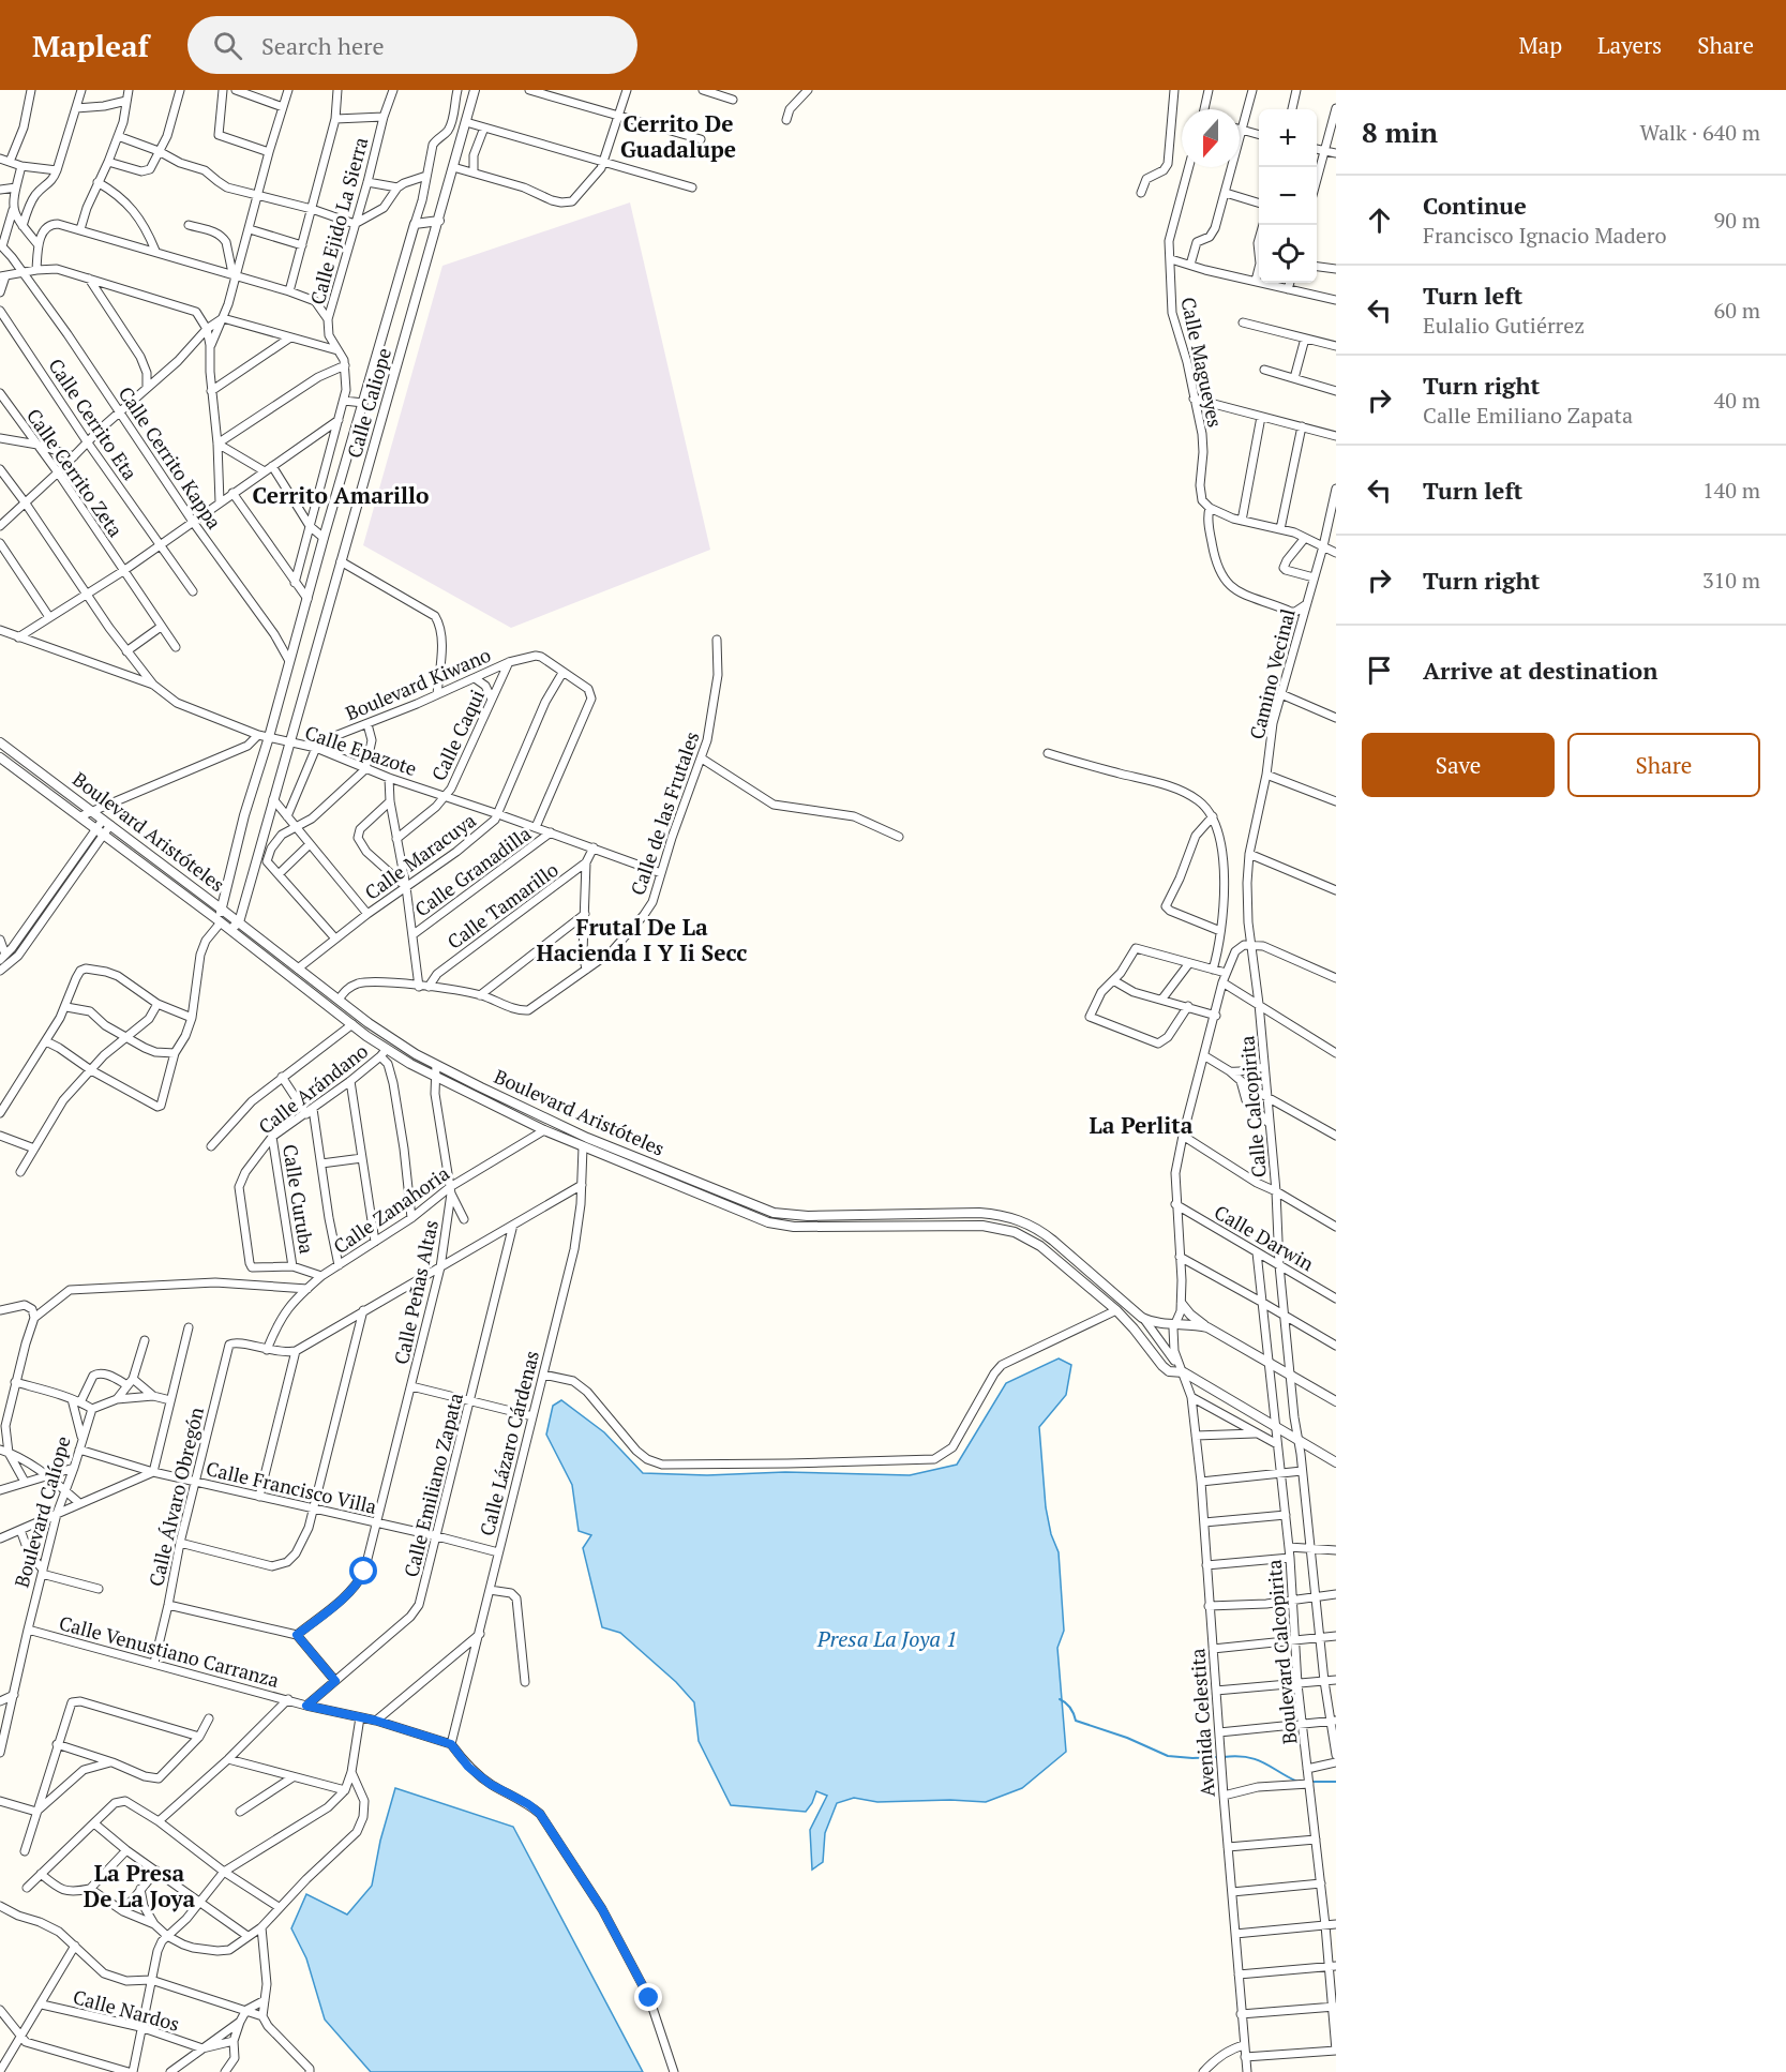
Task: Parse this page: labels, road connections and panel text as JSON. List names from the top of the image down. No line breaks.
{"streets":{"street":["Calle Ejido La Sierra","Calle Magueyes","Calle Caliope","Calle Cerrito Eta","Calle Cerrito Kappa","Calle Cerrito Zeta","Camino Vecinal","Boulevard Kiwano","Calle Caqui","Calle Epazote","Calle de las Frutales","Boulevard Aristóteles","Calle Maracuya","Calle Granadilla","Calle Tamarillo","Calle Arándano","Calle Calcopirita","Calle Curuba","Calle Zanahoria","Calle Darwin","Calle Peñas Altas","Calle Lázaro Cárdenas","Calle Emiliano Zapata","Calle Francisco Villa","Calle Álvaro Obregón","Boulevard Calíope","Calle Venustiano Carranza","Boulevard Calcopirita","Avenida Celestita","Calle Nardos"]},"crossings":[["Calle Caliope","Calle Cerrito Kappa"],["Calle Caliope","Calle Epazote"],["Camino Vecinal","Calle Calcopirita"],["Boulevard Kiwano","Calle Caqui"],["Boulevard Kiwano","Calle Epazote"],["Boulevard Kiwano","Calle Maracuya"],["Calle Caqui","Calle Epazote"],["Calle Epazote","Calle de las Frutales"],["Calle Epazote","Calle Maracuya"],["Calle Epazote","Calle Granadilla"],["Calle Epazote","Calle Tamarillo"],["Calle de las Frutales","Boulevard Aristóteles"],["Calle de las Frutales","Calle Tamarillo"],["Boulevard Aristóteles","Calle Maracuya"],["Boulevard Aristóteles","Calle Arándano"],["Boulevard Aristóteles","Calle Zanahoria"],["Boulevard Aristóteles","Calle Peñas Altas"],["Boulevard Aristóteles","Calle Lázaro Cárdenas"],["Boulevard Aristóteles","Boulevard Calcopirita"],["Boulevard Aristóteles","Avenida Celestita"],["Calle Arándano","Calle Curuba"],["Calle Arándano","Calle Zanahoria"],["Calle Calcopirita","Calle Darwin"],["Calle Calcopirita","Boulevard Calcopirita"],["Calle Curuba","Calle Zanahoria"],["Calle Zanahoria","Calle Peñas Altas"],["Calle Darwin","Boulevard Calcopirita"],["Calle Peñas Altas","Calle Francisco Villa"],["Calle Lázaro Cárdenas","Calle Francisco Villa"],["Calle Lázaro Cárdenas","Calle Venustiano Carranza"],["Calle Emiliano Zapata","Calle Francisco Villa"],["Calle Emiliano Zapata","Calle Venustiano Carranza"],["Calle Francisco Villa","Calle Álvaro Obregón"],["Calle Francisco Villa","Boulevard Calíope"],["Calle Álvaro Obregón","Calle Venustiano Carranza"],["Boulevard Calíope","Calle Venustiano Carranza"]],"districts":["Cerrito De Guadalupe","Cerrito Amarillo","Frutal De La Hacienda I Y Ii Secc","La Perlita","La Presa De La Joya"],"water":["Presa La Joya 1"],"north":"bottom","page":{"header":"Mapleaf","search":"Search here","nav":["Map","Layers","Share"],"heading":["8 min","Walk · 640 m"],"map_buttons":["+","−"],"list":[["Continue","Francisco Ignacio Madero","90 m"],["Turn left","Eulalio Gutiérrez","60 m"],["Turn right","Calle Emiliano Zapata","40 m"],["Turn left","140 m"],["Turn right","310 m"],"Arrive at destination"],"buttons":["Save","Share"]}}
